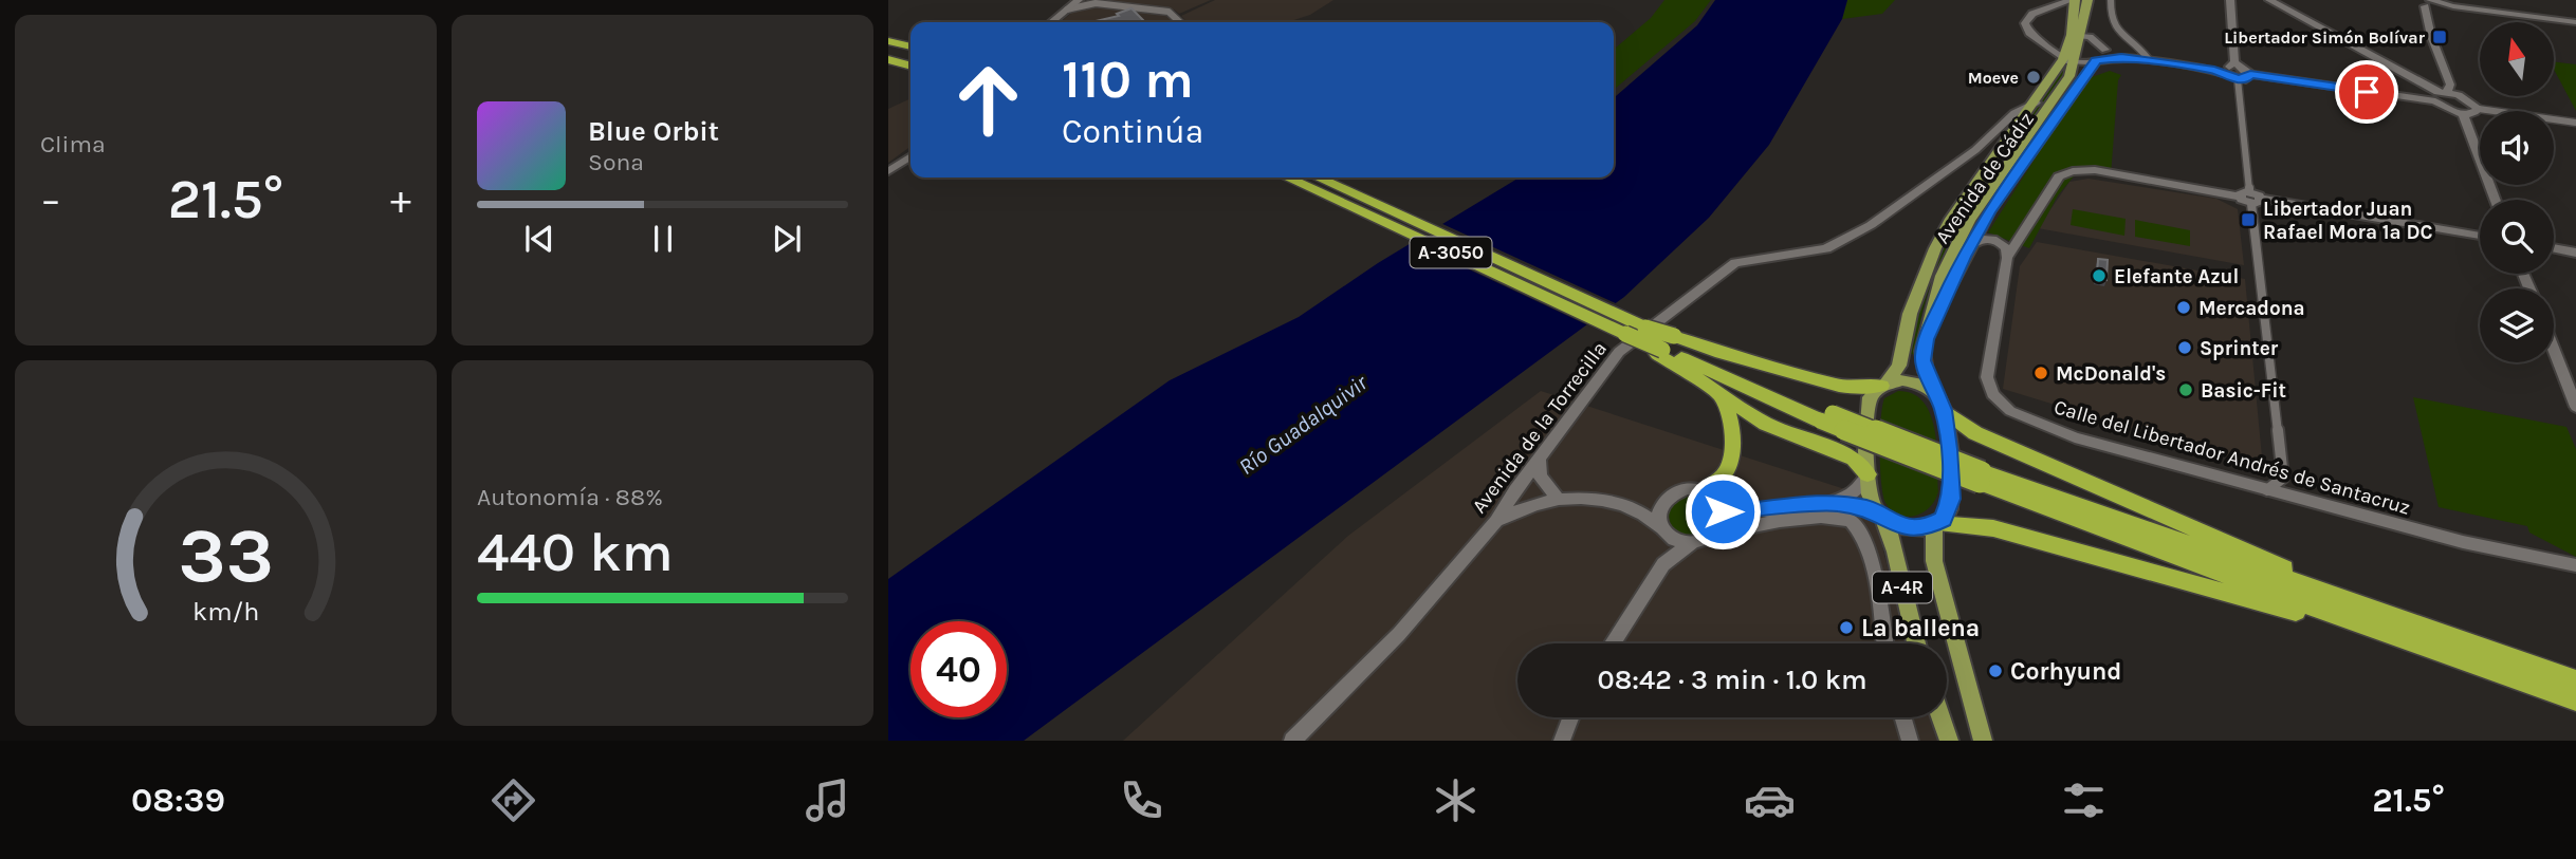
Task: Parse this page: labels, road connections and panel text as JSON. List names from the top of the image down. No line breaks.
{"streets":{"highway":["A-3050"],"main road":["Avenida de Cádiz","A-4R"],"street":["Avenida de la Torrecilla","Calle del Libertador Andrés de Santacruz"]},"crossings":[["Avenida de Cádiz","Avenida de la Torrecilla"],["Avenida de Cádiz","A-4R"]],"water":["Río Guadalquivir"],"places":{"transit":["Libertador Simón Bolívar","Libertador Juan Rafael Mora 1ª DC"],"other":["Moeve","Elefante Azul","Mercadona","Sprinter","McDonald's","Basic-Fit","La ballena","Corhyund"]},"north":"top","page":{"tile":["Clima",["Autonomía · 88%","440 km"]],"turn":["110 m","Continúa"],"song":["Blue Orbit","Sona"],"heat":["−","21.5°","+"],"limit":"40","trip":"08:42 · 3 min · 1.0 km","tabs":["08:39","21.5°"],"gauge":["33","km/h"]}}
